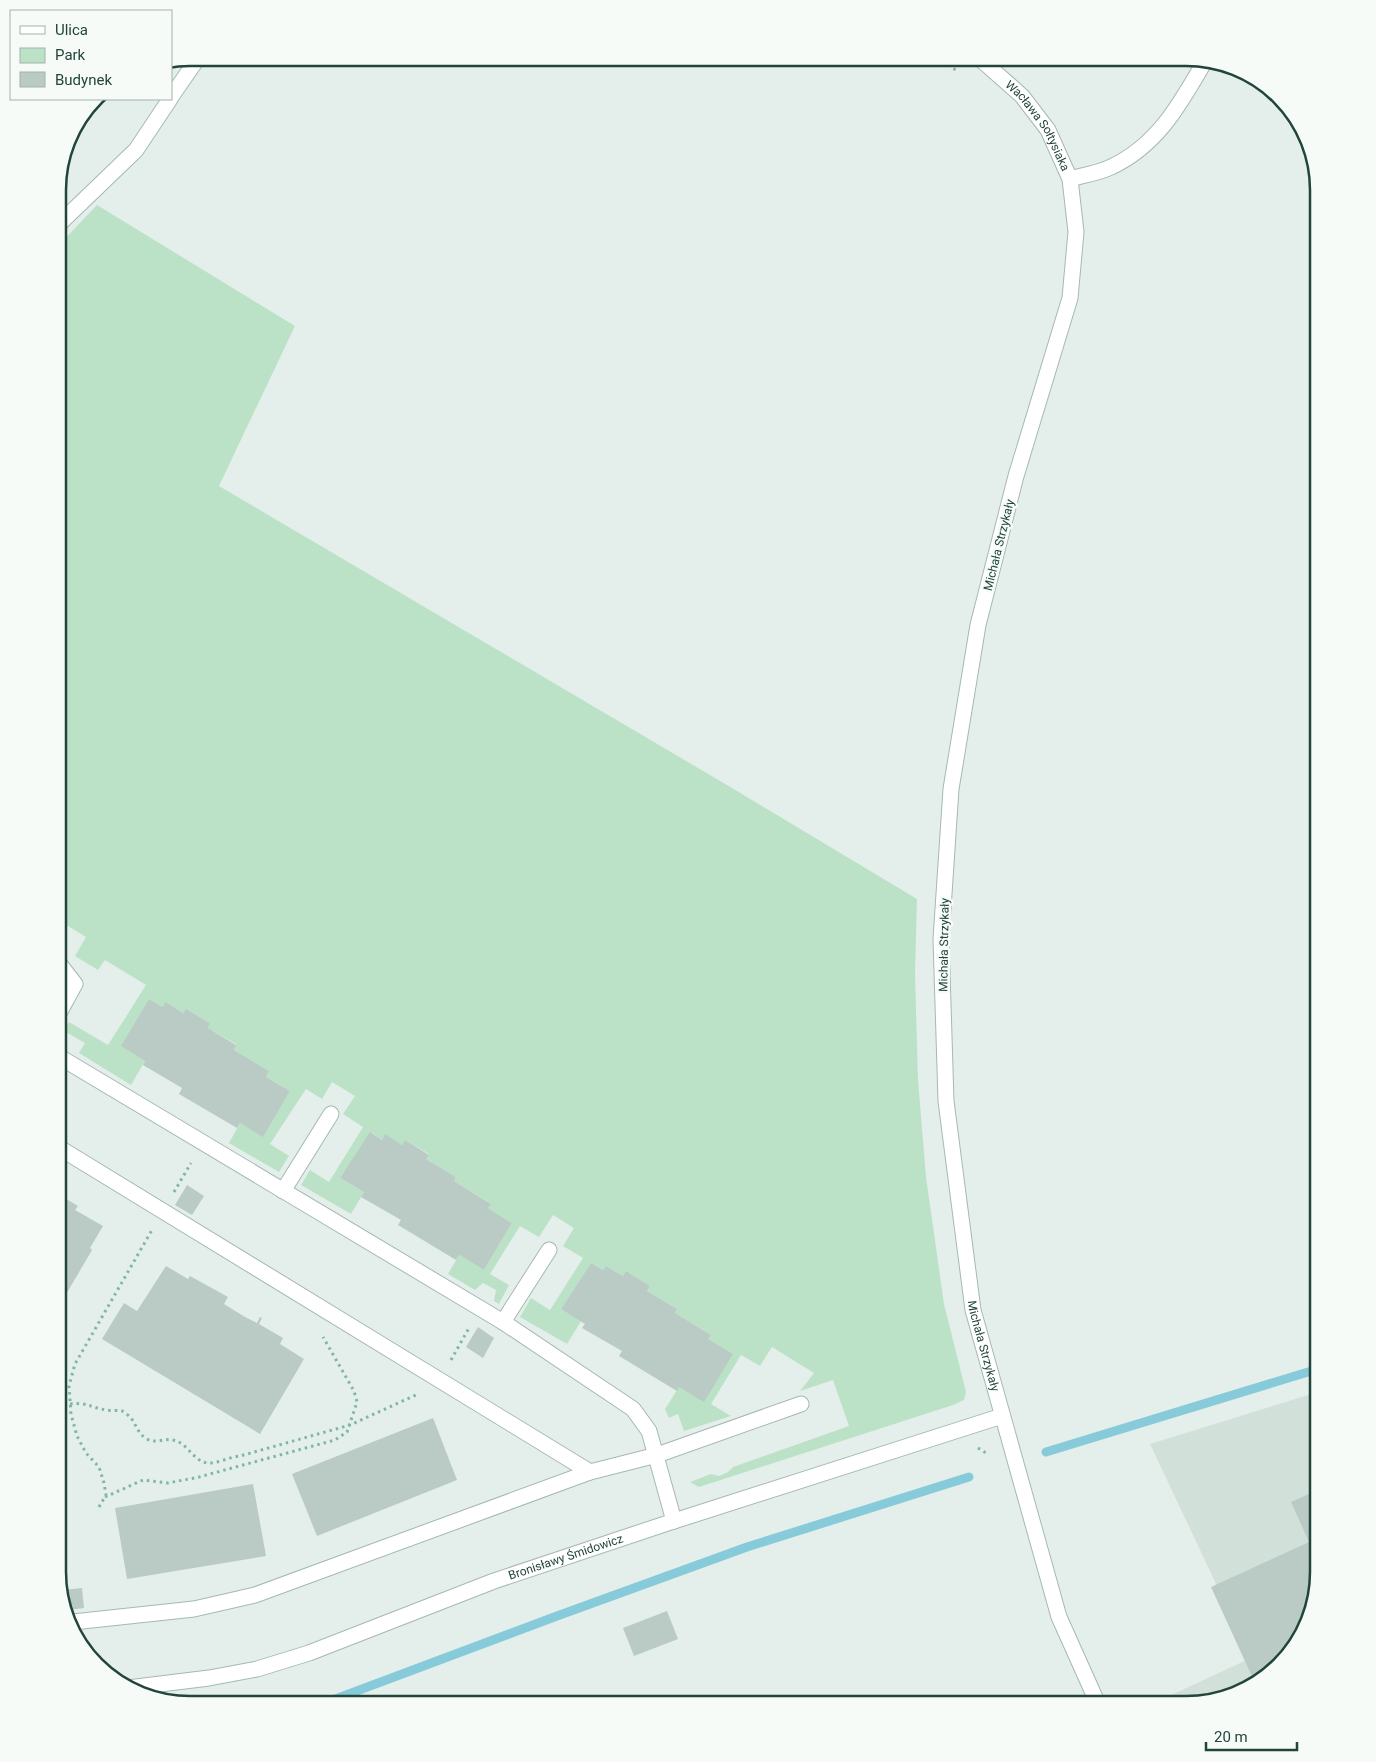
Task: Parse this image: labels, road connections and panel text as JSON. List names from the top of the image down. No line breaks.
{"streets":{"street":["Wacława Sołtysiaka","Michała Strzykały","Bronisławy Śmidowicz"]},"crossings":[["Wacława Sołtysiaka","Michała Strzykały"],["Michała Strzykały","Bronisławy Śmidowicz"]],"legend":["Ulica","Park","Budynek"],"scale_bar":"20 m"}
